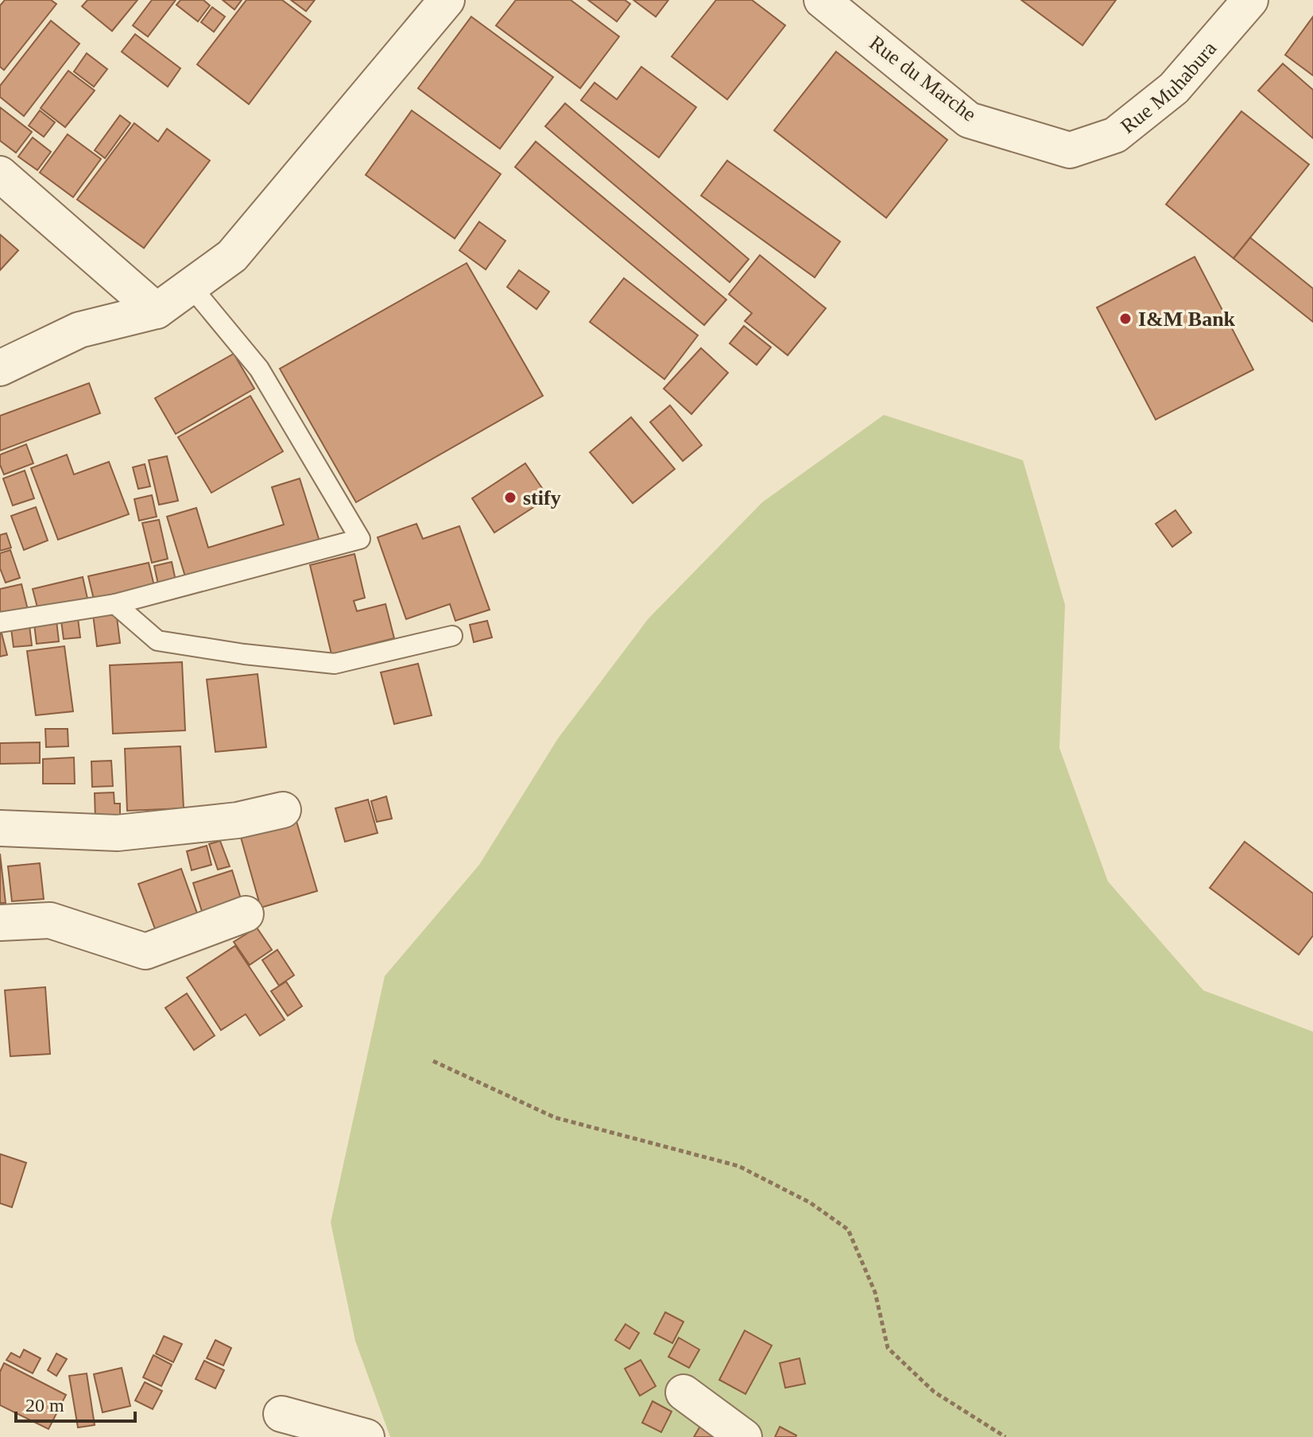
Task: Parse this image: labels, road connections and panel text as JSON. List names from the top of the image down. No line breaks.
{"streets":{"street":["Rue du Marche","Rue Muhabura"]},"crossings":[["Rue du Marche","Rue Muhabura"]],"places":["I&M Bank","stify"],"scale_bar":"20 m"}
